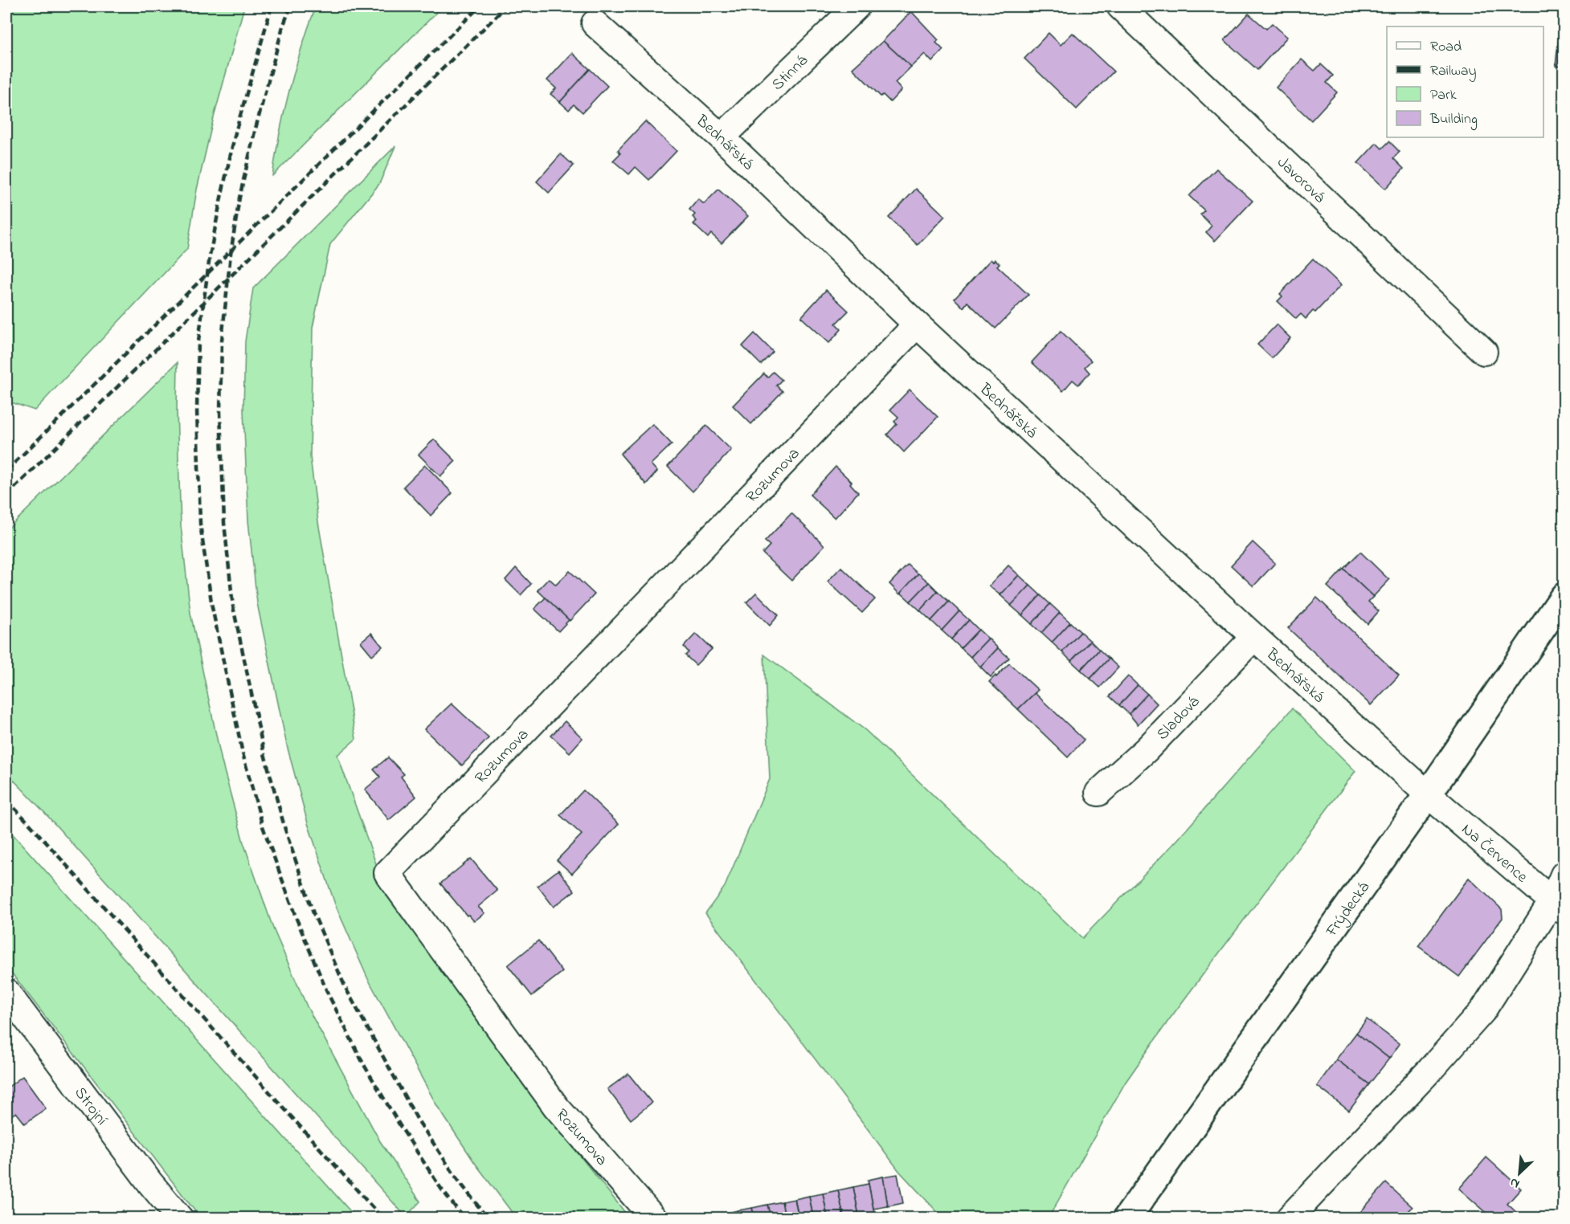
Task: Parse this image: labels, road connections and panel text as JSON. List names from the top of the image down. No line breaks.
{"streets":{"main road":["Frýdecká"],"street":["Stinná","Bednářská","Javorová","Rozumova","Sladová","Na Července","Strojní"]},"crossings":[["Stinná","Bednářská"],["Bednářská","Rozumova"],["Bednářská","Sladová"],["Bednářská","Na Července"],["Bednářská","Frýdecká"],["Na Července","Frýdecká"]],"legend":["Road","Railway","Park","Building"],"north":"bottom left"}
